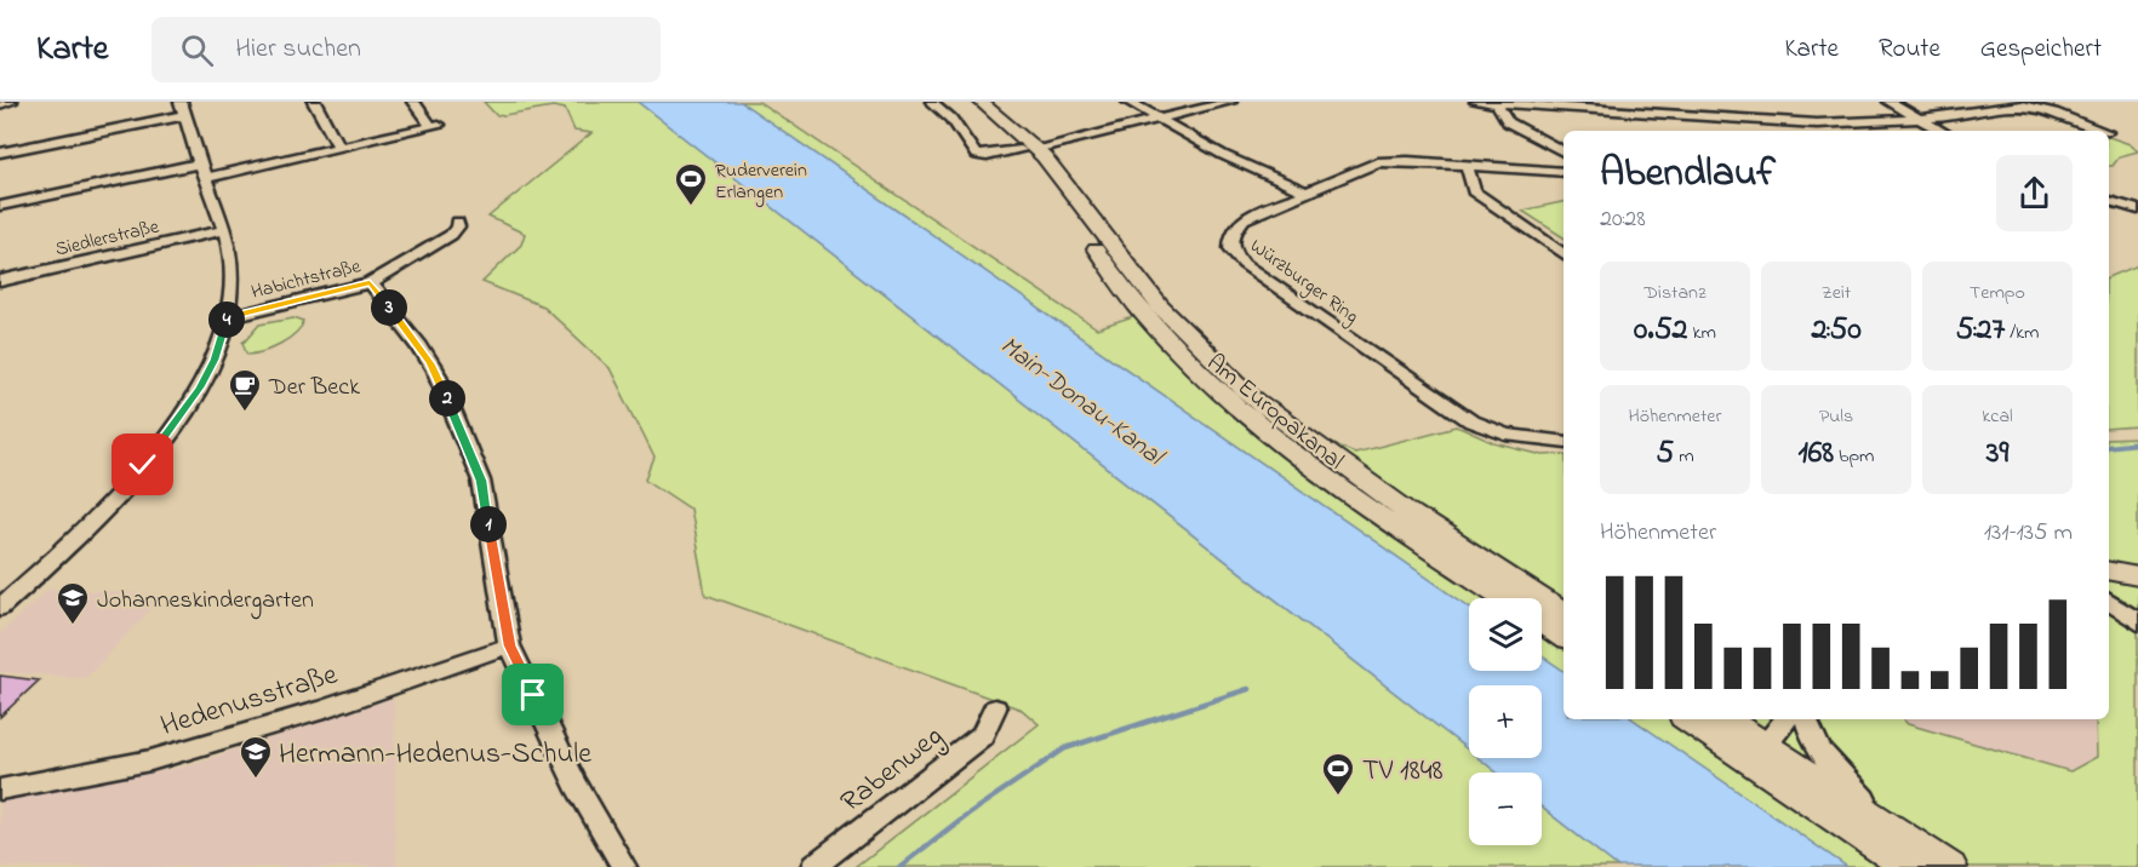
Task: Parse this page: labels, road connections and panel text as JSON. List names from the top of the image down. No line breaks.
{"streets":{"main road":["Am Europakanal"],"street":["Siedlerstraße","Habichtstraße","Würzburger Ring","Hedenusstraße","Rabenweg"]},"water":["Main-Donau-Kanal"],"places":{"sports":["Ruderverein Erlangen","TV 1848"],"cafe":["Der Beck"],"school or university":["Johanneskindergarten","Hermann-Hedenus-Schule"]},"page":{"header":"Karte","search":"Hier suchen","nav":["Karte","Route","Gespeichert"],"heading":["Abendlauf","20:28"],"stats":[["Distanz","0.52 km"],["Zeit","2:50"],["Tempo","5:27 /km"],["Höhenmeter","5 m"],["Puls","168 bpm"],["kcal","39"]],"pins":["3","4","2","1"],"chart":["Höhenmeter","131–135 m"],"map_buttons":["+","−"]}}
